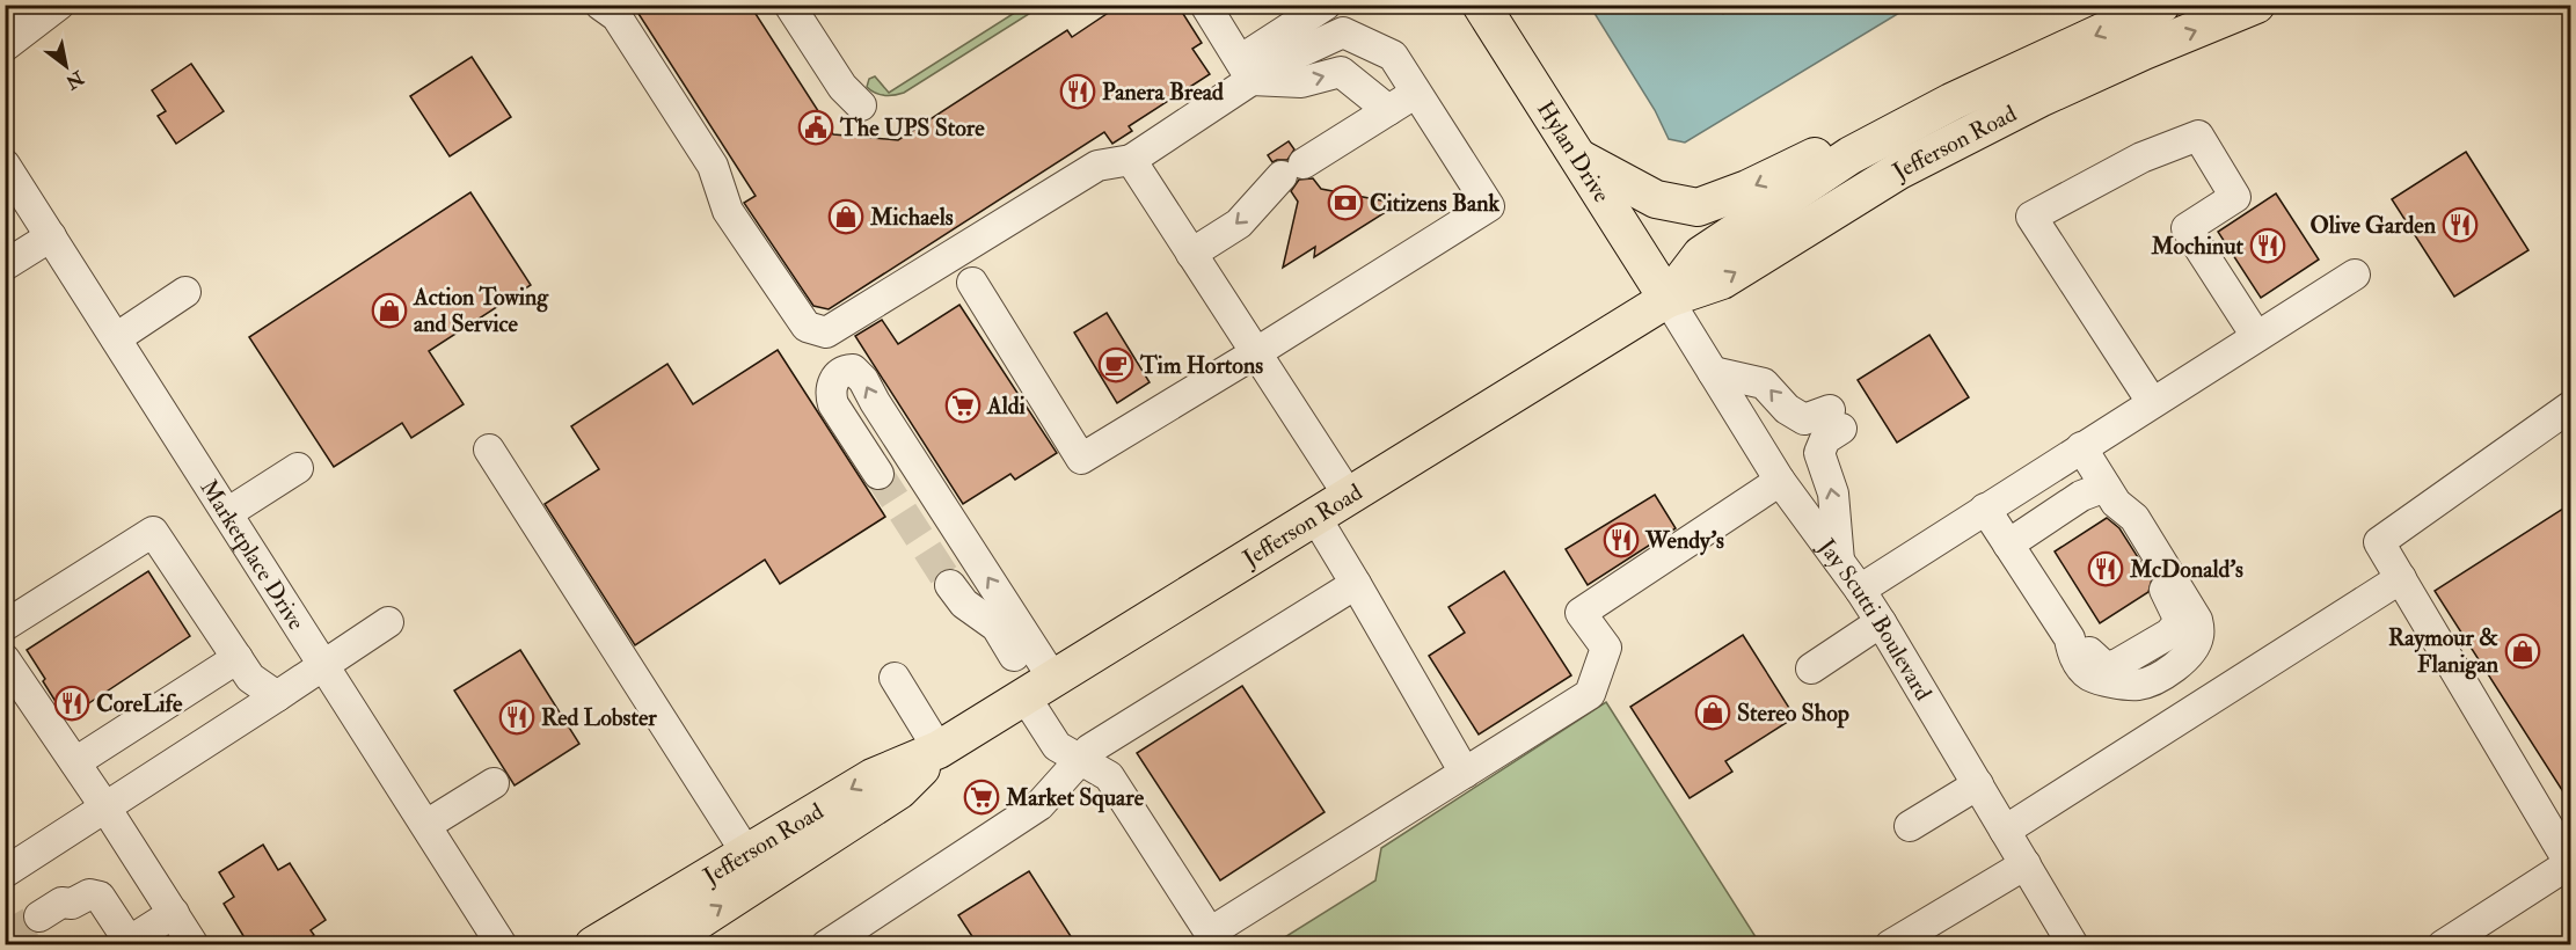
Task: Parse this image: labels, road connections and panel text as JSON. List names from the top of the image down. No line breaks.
{"streets":{"main road":["Jefferson Road","Hylan Drive"],"street":["Marketplace Drive","Jay Scutti Boulevard"]},"crossings":[["Jefferson Road","Hylan Drive"],["Jefferson Road","Jay Scutti Boulevard"],["Hylan Drive","Jay Scutti Boulevard"]],"places":{"restaurant":["Panera Bread","Olive Garden","Mochinut","Wendy's","McDonald's","CoreLife","Red Lobster"],"public building":["The UPS Store"],"bank":["Citizens Bank"],"shop":["Michaels","Action Towing and Service","Raymour & Flanigan","Stereo Shop"],"cafe":["Tim Hortons"],"supermarket":["Aldi","Market Square"]},"north":"bottom right"}
